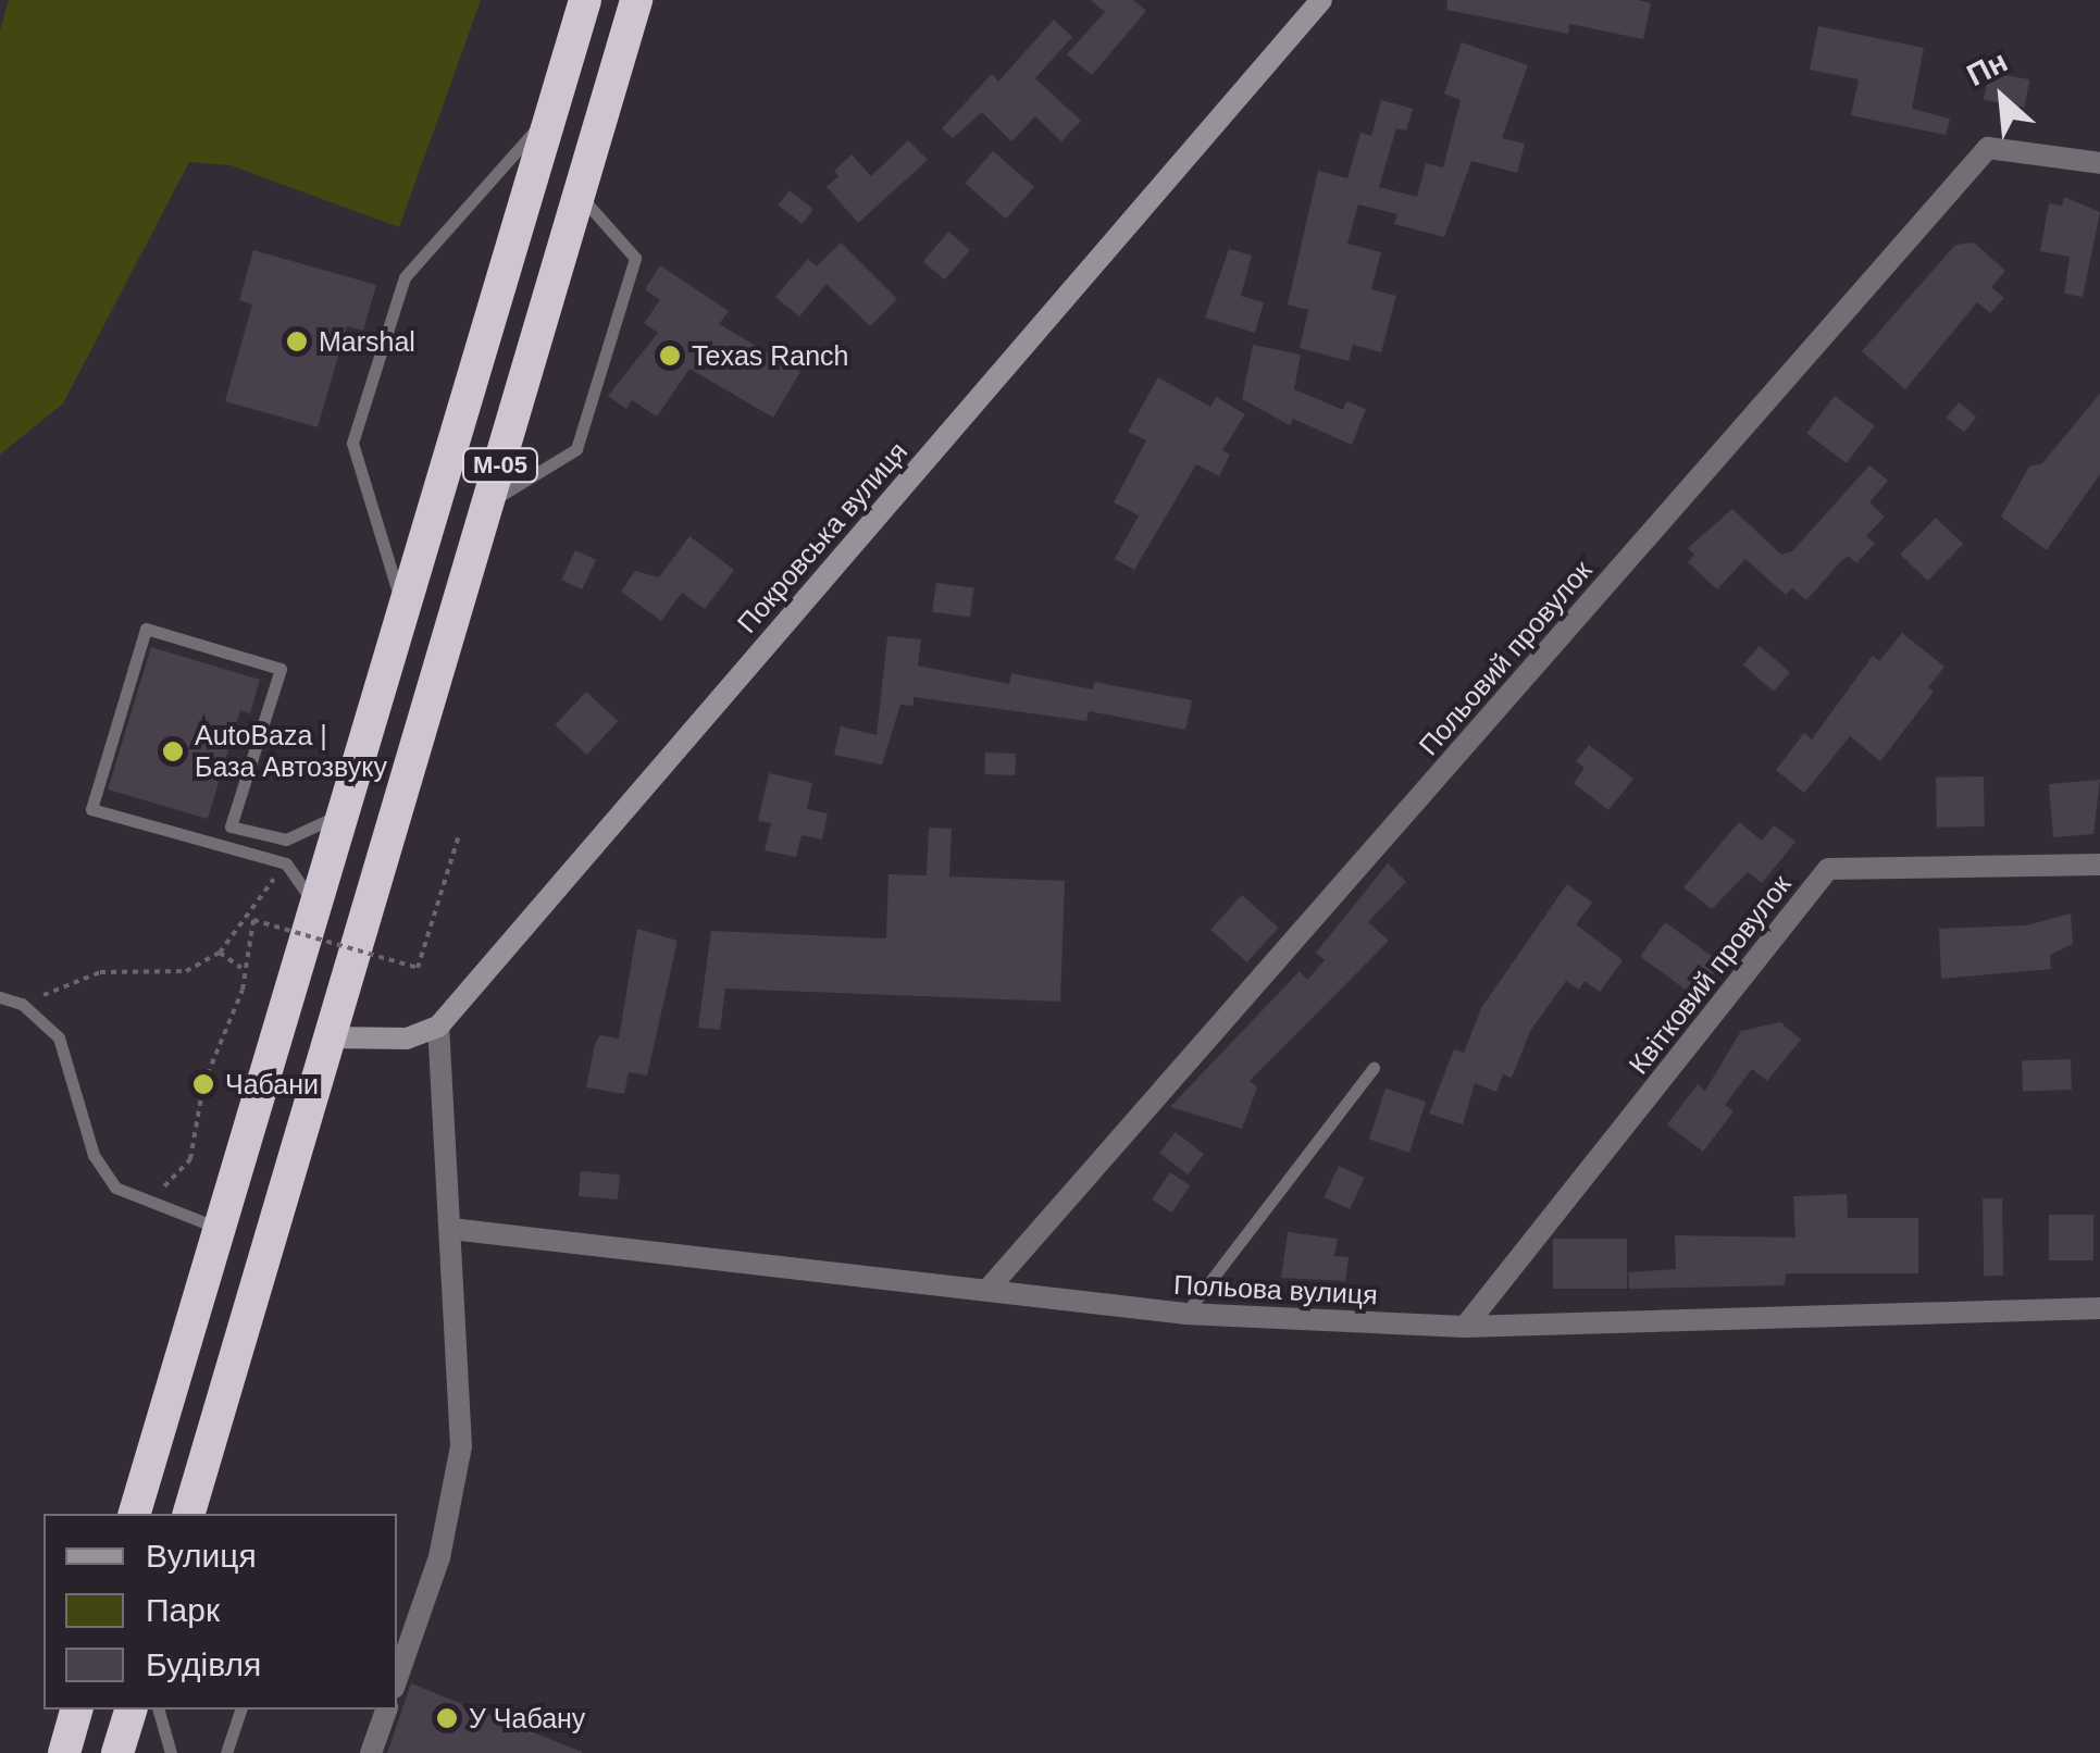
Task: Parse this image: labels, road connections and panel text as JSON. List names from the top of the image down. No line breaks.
{"streets":{"highway":["М-05"],"street":["Покровська вулиця","Польовий провулок","Квітковий провулок","Польова вулиця"]},"crossings":[["Польовий провулок","Польова вулиця"],["Квітковий провулок","Польова вулиця"]],"places":["Marshal","Texas Ranch","AutoBaza | База Автозвуку","Чабани","У Чабану"],"legend":["Вулиця","Парк","Будівля"],"north":"top left"}
